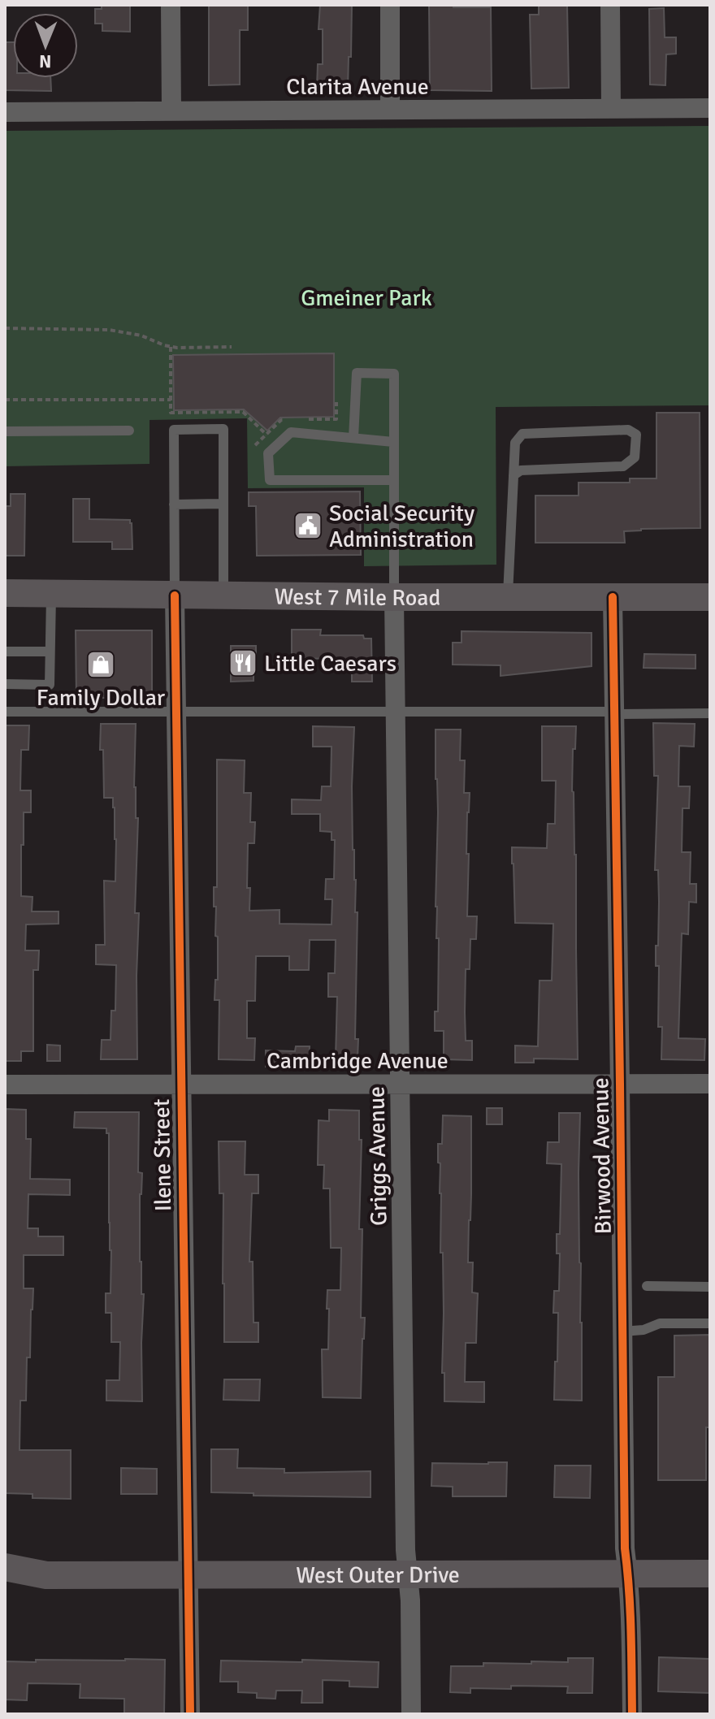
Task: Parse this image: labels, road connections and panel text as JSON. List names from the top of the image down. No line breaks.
{"streets":{"main road":["West 7 Mile Road","West Outer Drive"],"street":["Clarita Avenue","Cambridge Avenue","Ilene Street","Griggs Avenue","Birwood Avenue"]},"crossings":[["West 7 Mile Road","Ilene Street"],["West 7 Mile Road","Griggs Avenue"],["West 7 Mile Road","Birwood Avenue"],["Cambridge Avenue","Ilene Street"],["Cambridge Avenue","Griggs Avenue"],["Cambridge Avenue","Birwood Avenue"],["Ilene Street","West Outer Drive"],["Griggs Avenue","West Outer Drive"],["Birwood Avenue","West Outer Drive"]],"parks":["Gmeiner Park"],"places":{"public building":["Social Security Administration"],"restaurant":["Little Caesars"],"shop":["Family Dollar"]},"north":"bottom"}
